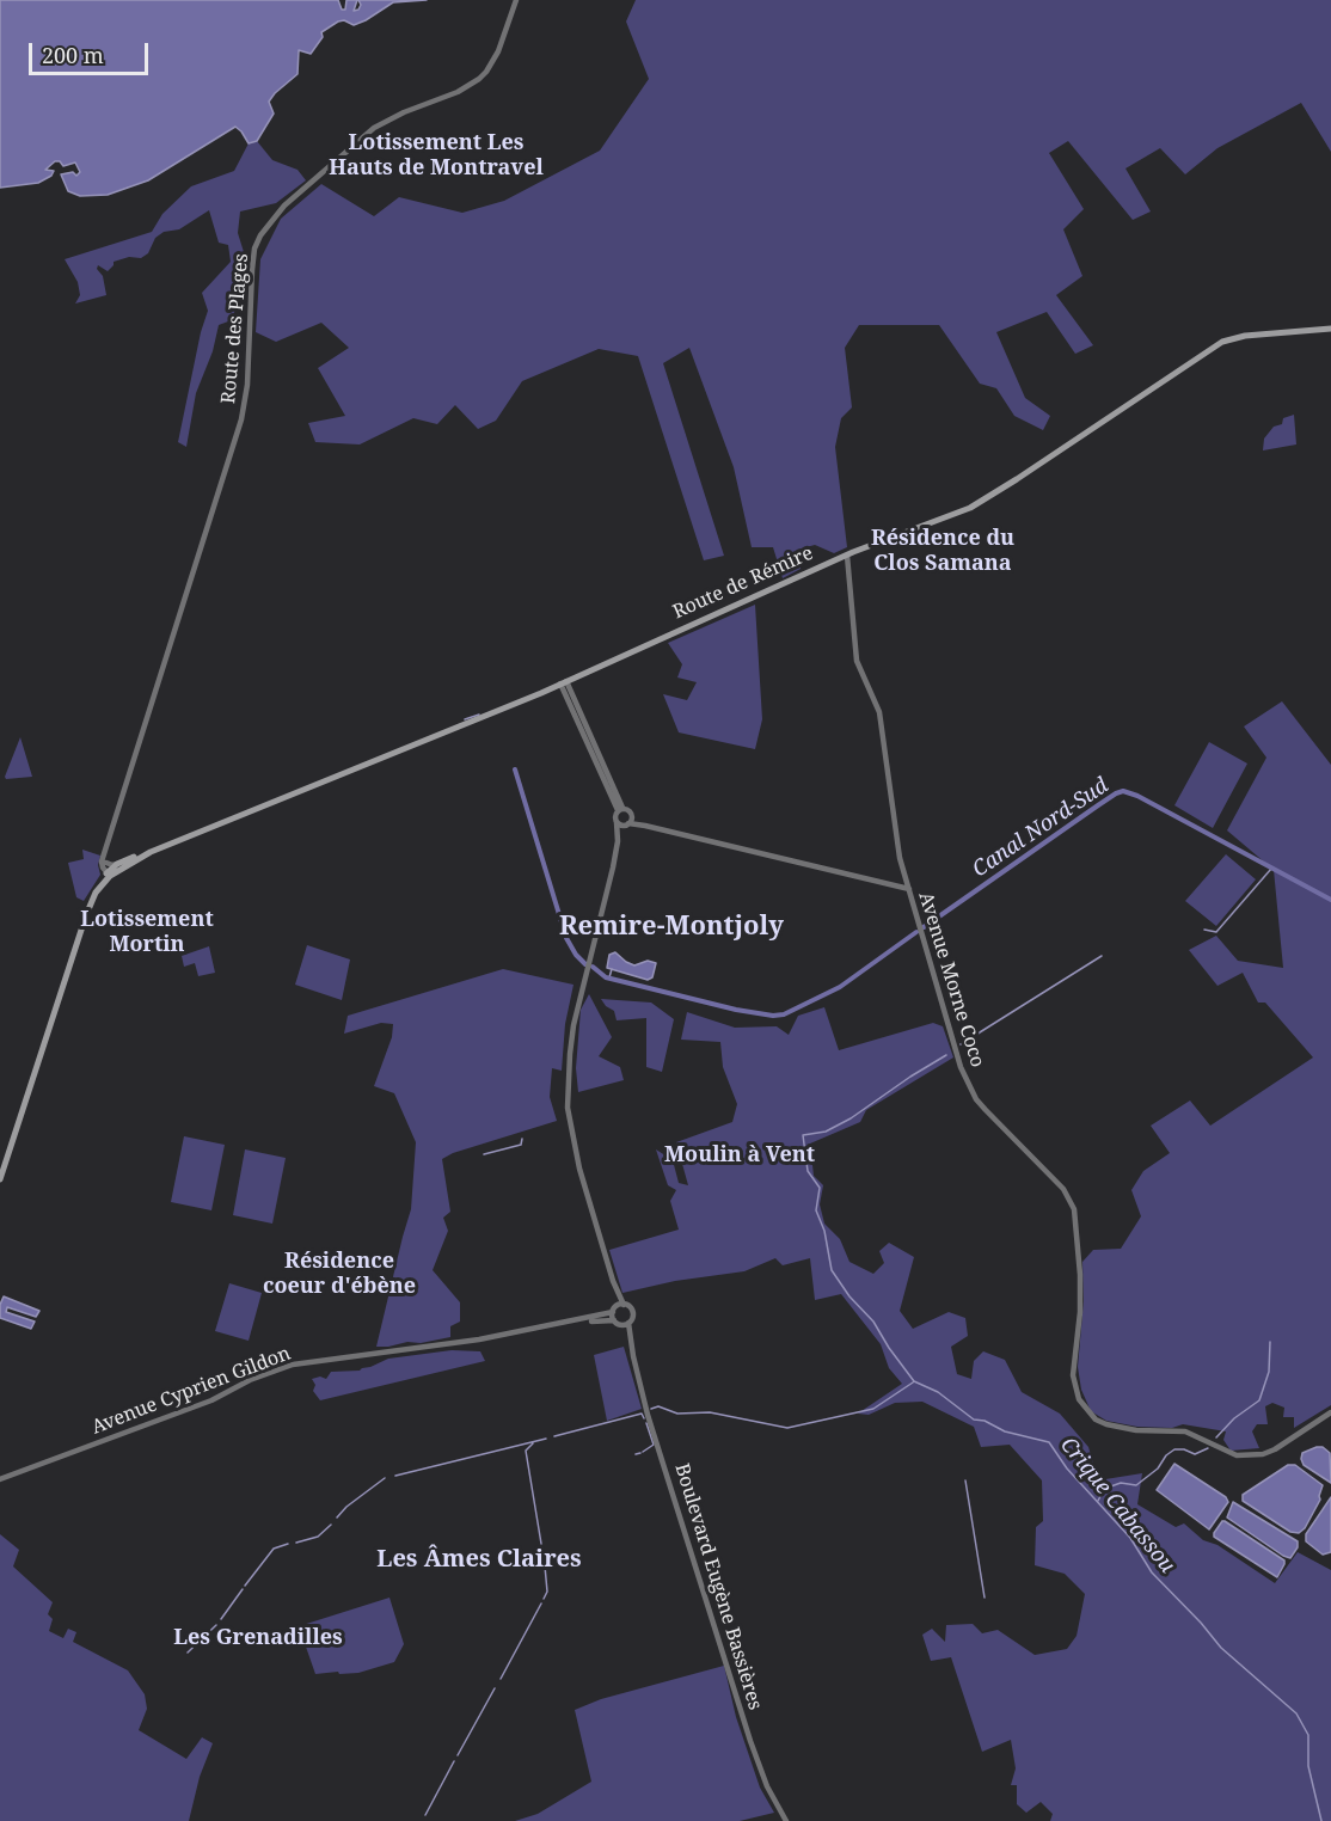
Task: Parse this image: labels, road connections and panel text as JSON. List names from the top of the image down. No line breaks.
{"streets":{"main road":["Route de Rémire"],"street":["Route des Plages","Avenue Morne Coco","Avenue Cyprien Gildon","Boulevard Eugène Bassières"]},"crossings":[["Route des Plages","Route de Rémire"],["Route de Rémire","Avenue Morne Coco"],["Avenue Cyprien Gildon","Boulevard Eugène Bassières"]],"districts":["Lotissement Les Hauts de Montravel","Résidence du Clos Samana","Lotissement Mortin","Remire-Montjoly","Moulin à Vent","Résidence coeur d'ébène","Les Âmes Claires","Les Grenadilles"],"water":["Canal Nord-Sud","Crique Cabassou"],"scale_bar":"200 m"}
